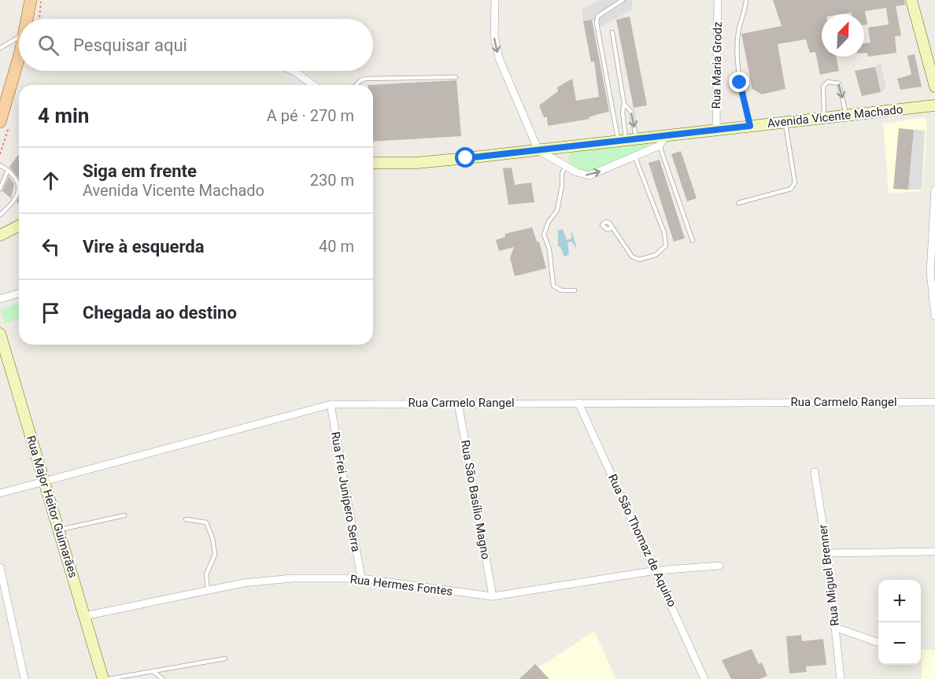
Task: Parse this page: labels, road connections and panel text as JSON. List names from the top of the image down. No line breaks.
{"streets":{"street":["Rua Maria Grodz","Avenida Vicente Machado","Rua Carmelo Rangel","Rua Frei Junípero Serra","Rua São Basílio Magno","Rua Major Heitor Guimarães","Rua São Thomaz de Aquino","Rua Miguel Brenner","Rua Hermes Fontes"]},"crossings":[["Rua Maria Grodz","Avenida Vicente Machado"],["Rua Carmelo Rangel","Rua Frei Junípero Serra"],["Rua Carmelo Rangel","Rua São Basílio Magno"],["Rua Carmelo Rangel","Rua Major Heitor Guimarães"],["Rua Carmelo Rangel","Rua São Thomaz de Aquino"],["Rua Frei Junípero Serra","Rua Hermes Fontes"],["Rua São Basílio Magno","Rua Hermes Fontes"],["Rua Major Heitor Guimarães","Rua Hermes Fontes"],["Rua São Thomaz de Aquino","Rua Hermes Fontes"]],"north":"top right","page":{"search":"Pesquisar aqui","heading":["4 min","A pé · 270 m"],"list":[["Siga em frente","Avenida Vicente Machado","230 m"],["Vire à esquerda","40 m"],"Chegada ao destino"],"map_buttons":["+","−"]}}
